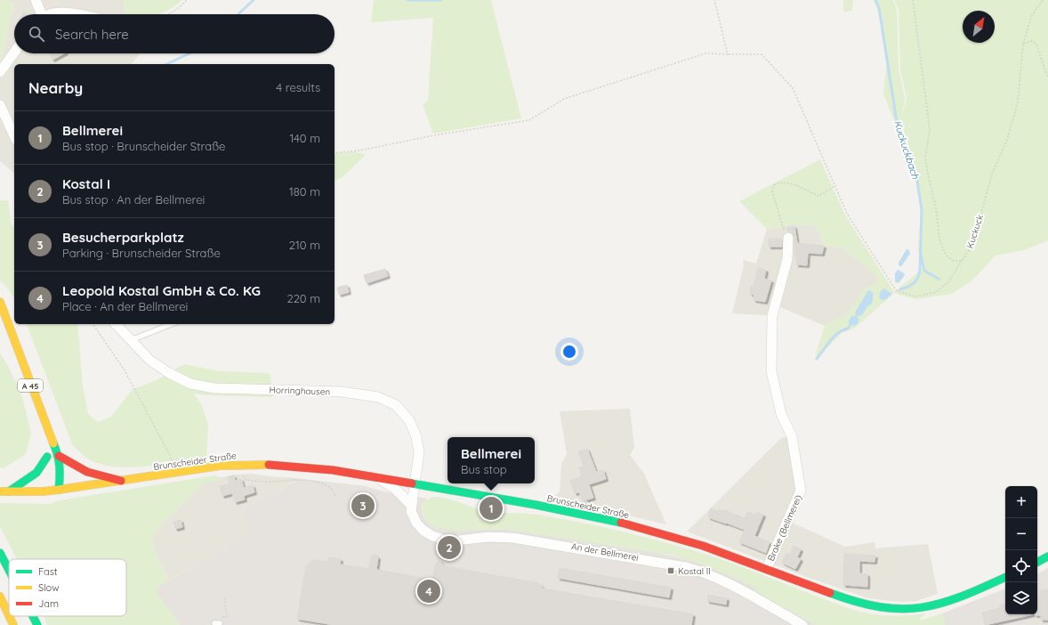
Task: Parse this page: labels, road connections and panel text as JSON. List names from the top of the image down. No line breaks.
{"streets":{"main road":["A 45","Brunscheider Straße"],"street":["Horringhausen","Brake (Bellmerei)","An der Bellmerei"],"path":["Kuckuck"]},"crossings":[["A 45","Brunscheider Straße"],["Horringhausen","Brunscheider Straße"],["Horringhausen","An der Bellmerei"],["Brunscheider Straße","Brake (Bellmerei)"],["Brunscheider Straße","An der Bellmerei"]],"water":["Kuckuckbach"],"places":{"transit":["Kostal II"]},"legend":["Fast","Slow","Jam"],"north":"top right","page":{"search":"Search here","heading":["Nearby","4 results"],"list":[{"mark":"1","name":"Bellmerei","note":"Bus stop · Brunscheider Straße","value":"140 m"},{"mark":"2","name":"Kostal I","note":"Bus stop · An der Bellmerei","value":"180 m"},{"mark":"3","name":"Besucherparkplatz","note":"Parking · Brunscheider Straße","value":"210 m"},{"mark":"4","name":"Leopold Kostal GmbH & Co. KG","note":"Place · An der Bellmerei","value":"220 m"}],"popup":["Bellmerei","Bus stop"],"map_buttons":["+","−"],"pins":["3","1","2","4"]}}
